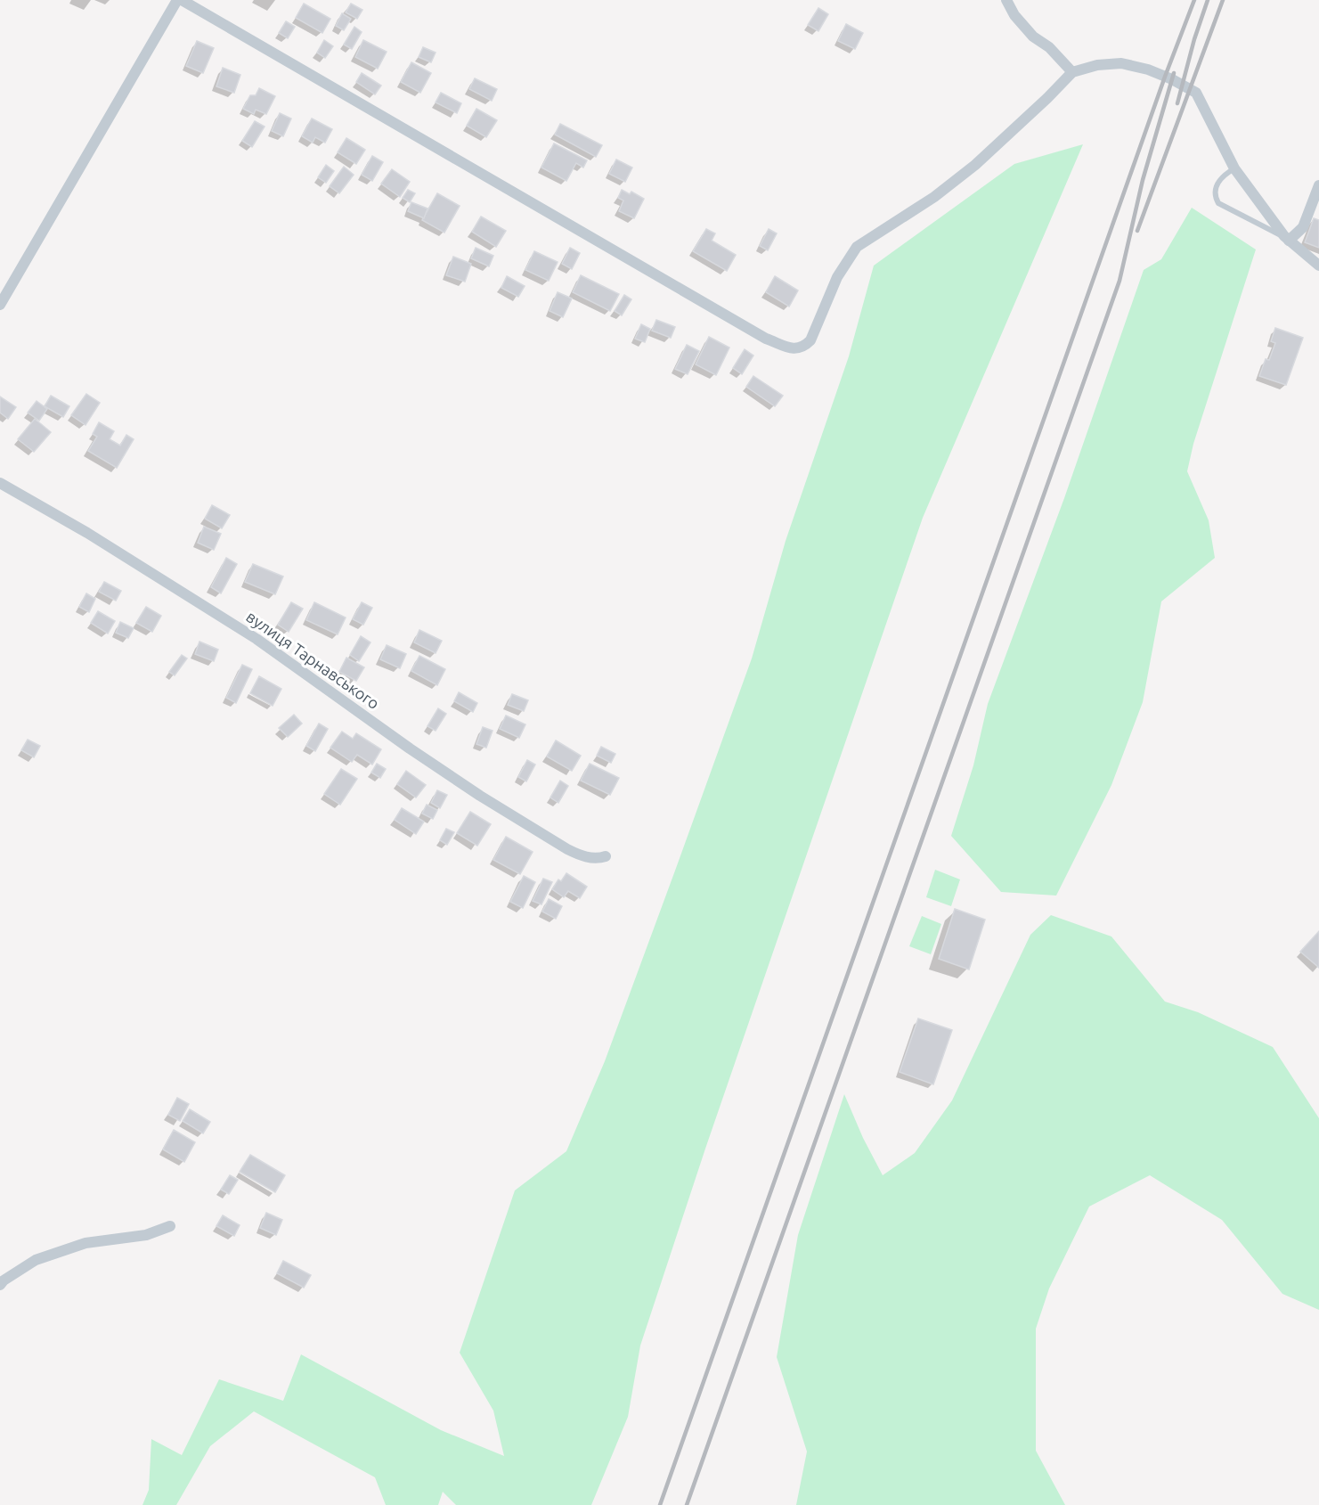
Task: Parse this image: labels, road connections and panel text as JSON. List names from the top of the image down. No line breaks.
{"streets":{"street":["вулиця Тарнавського"]}}
